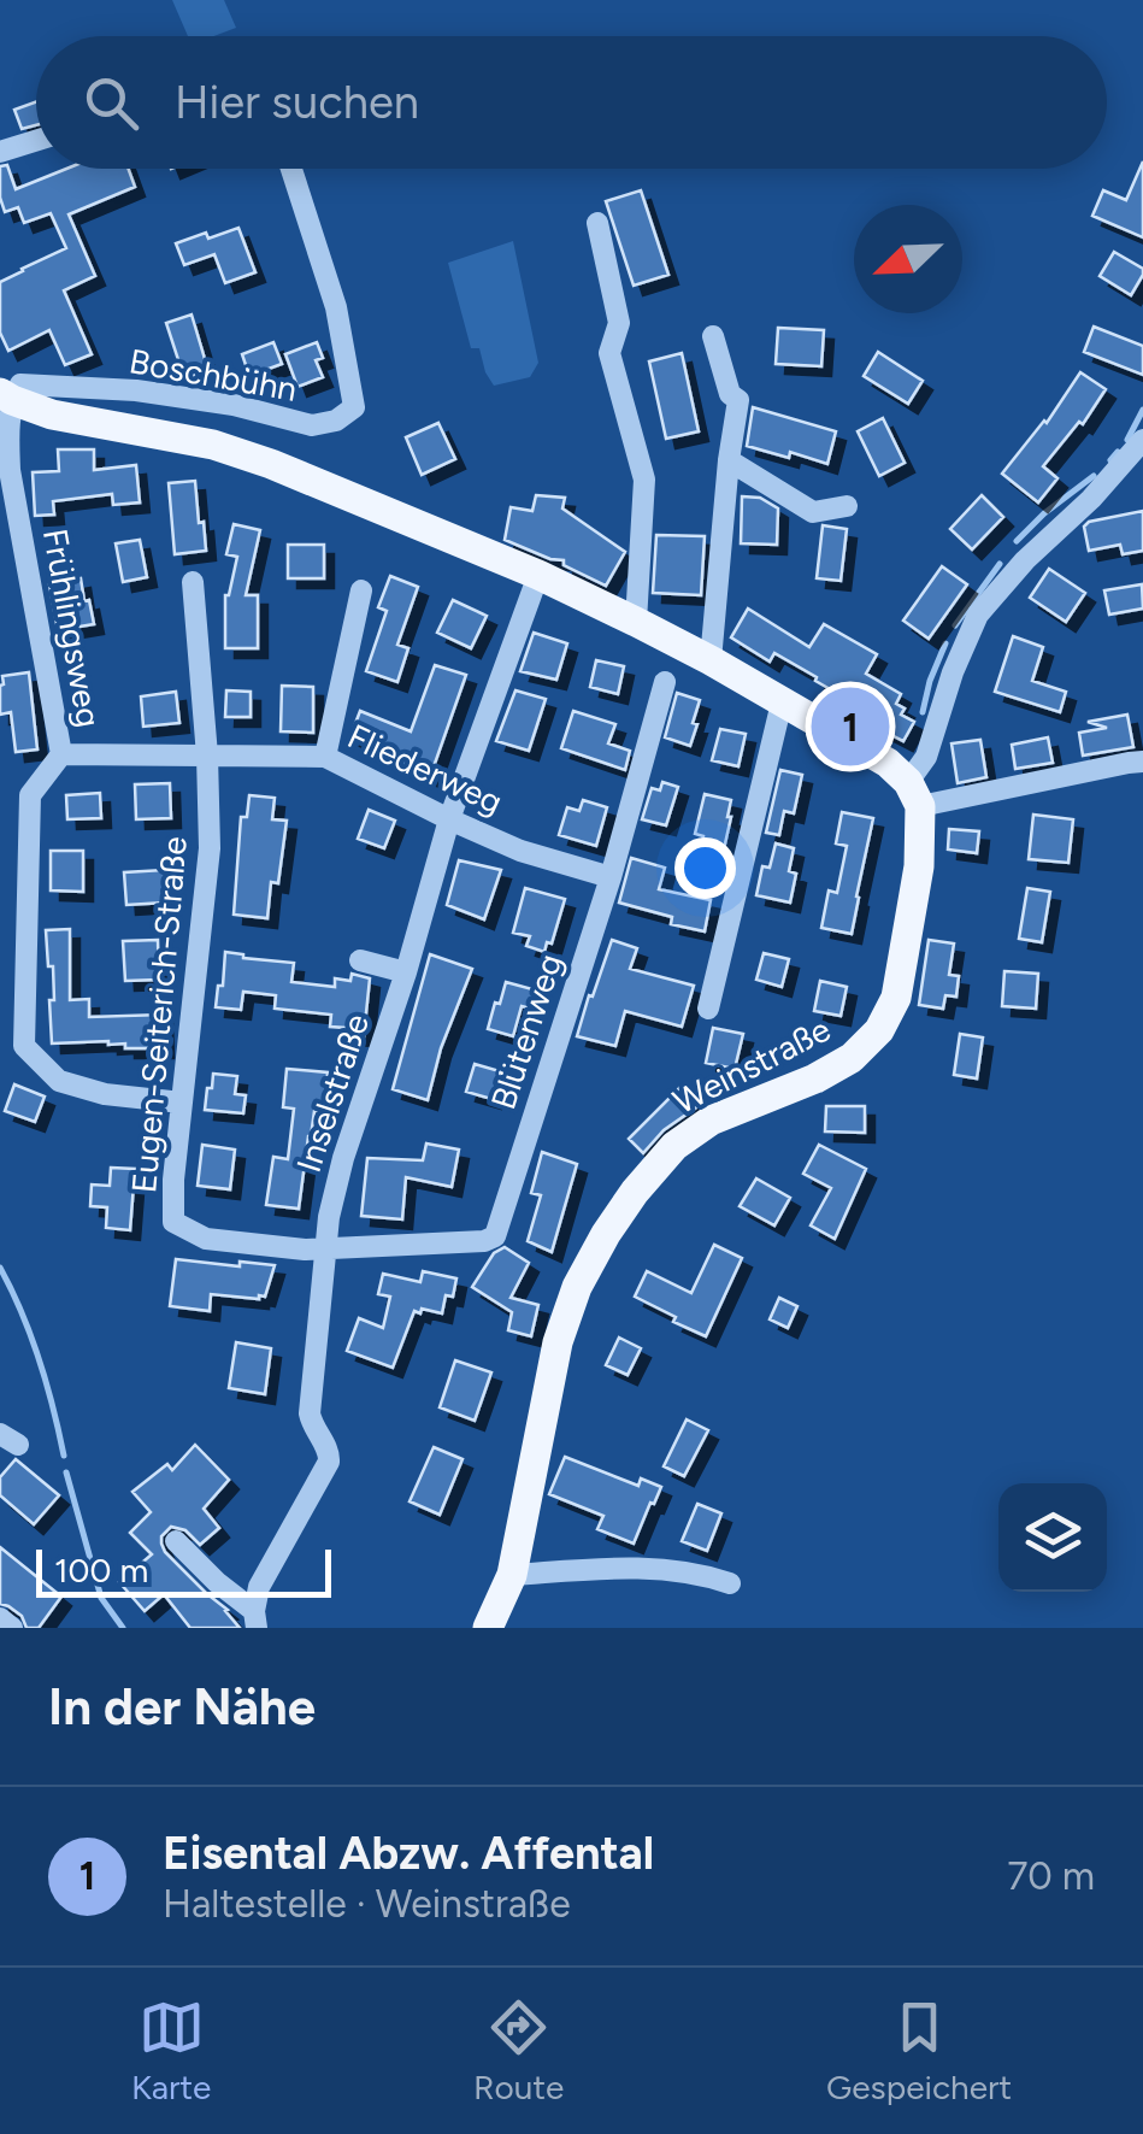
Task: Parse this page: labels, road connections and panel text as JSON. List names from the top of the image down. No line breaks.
{"streets":{"main road":["Weinstraße"],"street":["Boschbühn","Frühlingsweg","Fliederweg","Eugen-Seiterich-Straße","Blütenweg","Inselstraße"]},"crossings":[["Boschbühn","Frühlingsweg"],["Frühlingsweg","Fliederweg"],["Frühlingsweg","Eugen-Seiterich-Straße"],["Fliederweg","Eugen-Seiterich-Straße"],["Fliederweg","Blütenweg"],["Fliederweg","Inselstraße"],["Eugen-Seiterich-Straße","Blütenweg"],["Eugen-Seiterich-Straße","Inselstraße"],["Blütenweg","Inselstraße"]],"scale_bar":"100 m","north":"bottom left","page":{"search":"Hier suchen","pins":"1","scale":"100 m","heading":"In der Nähe","list":[{"mark":"1","name":"Eisental Abzw. Affental","note":"Haltestelle · Weinstraße","value":"70 m"}],"nav":["Karte","Route","Gespeichert"]}}
